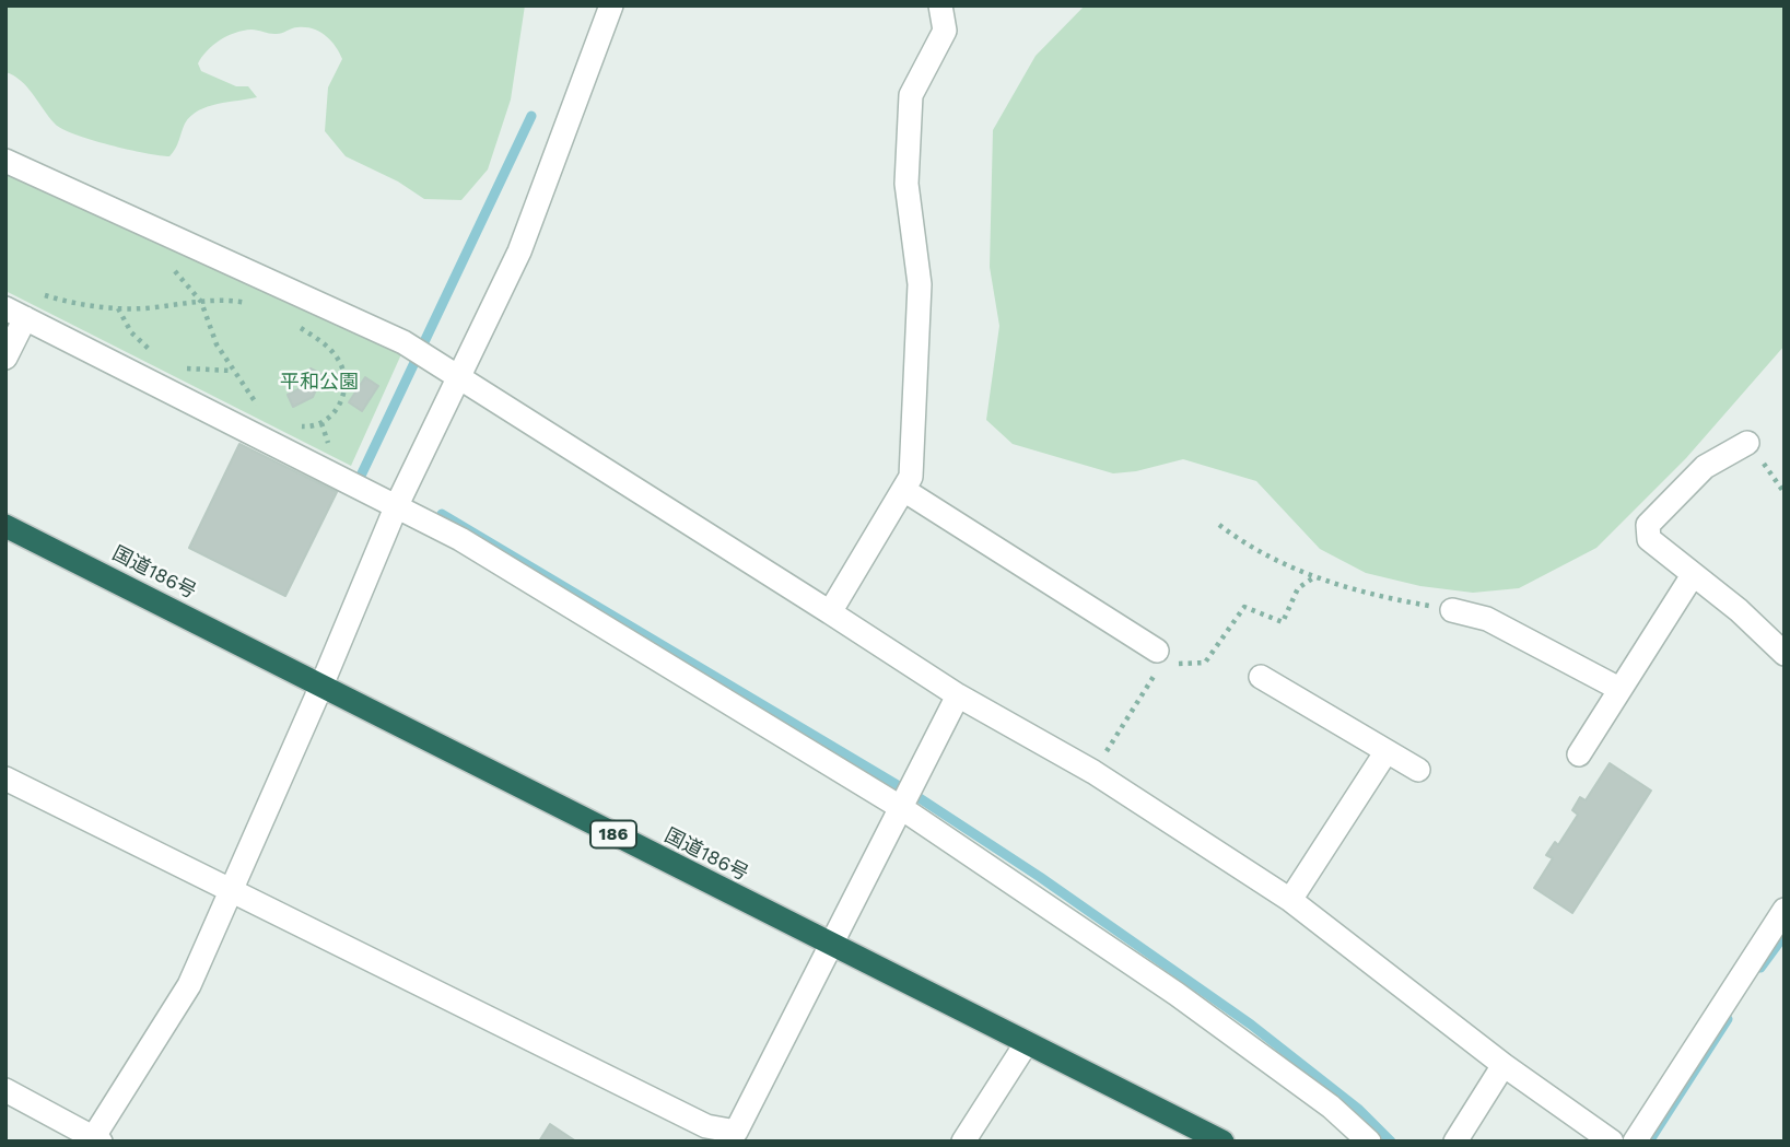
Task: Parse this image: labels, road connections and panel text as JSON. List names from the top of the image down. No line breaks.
{"streets":{"highway":["国道186号","186"]},"parks":["平和公園"]}
